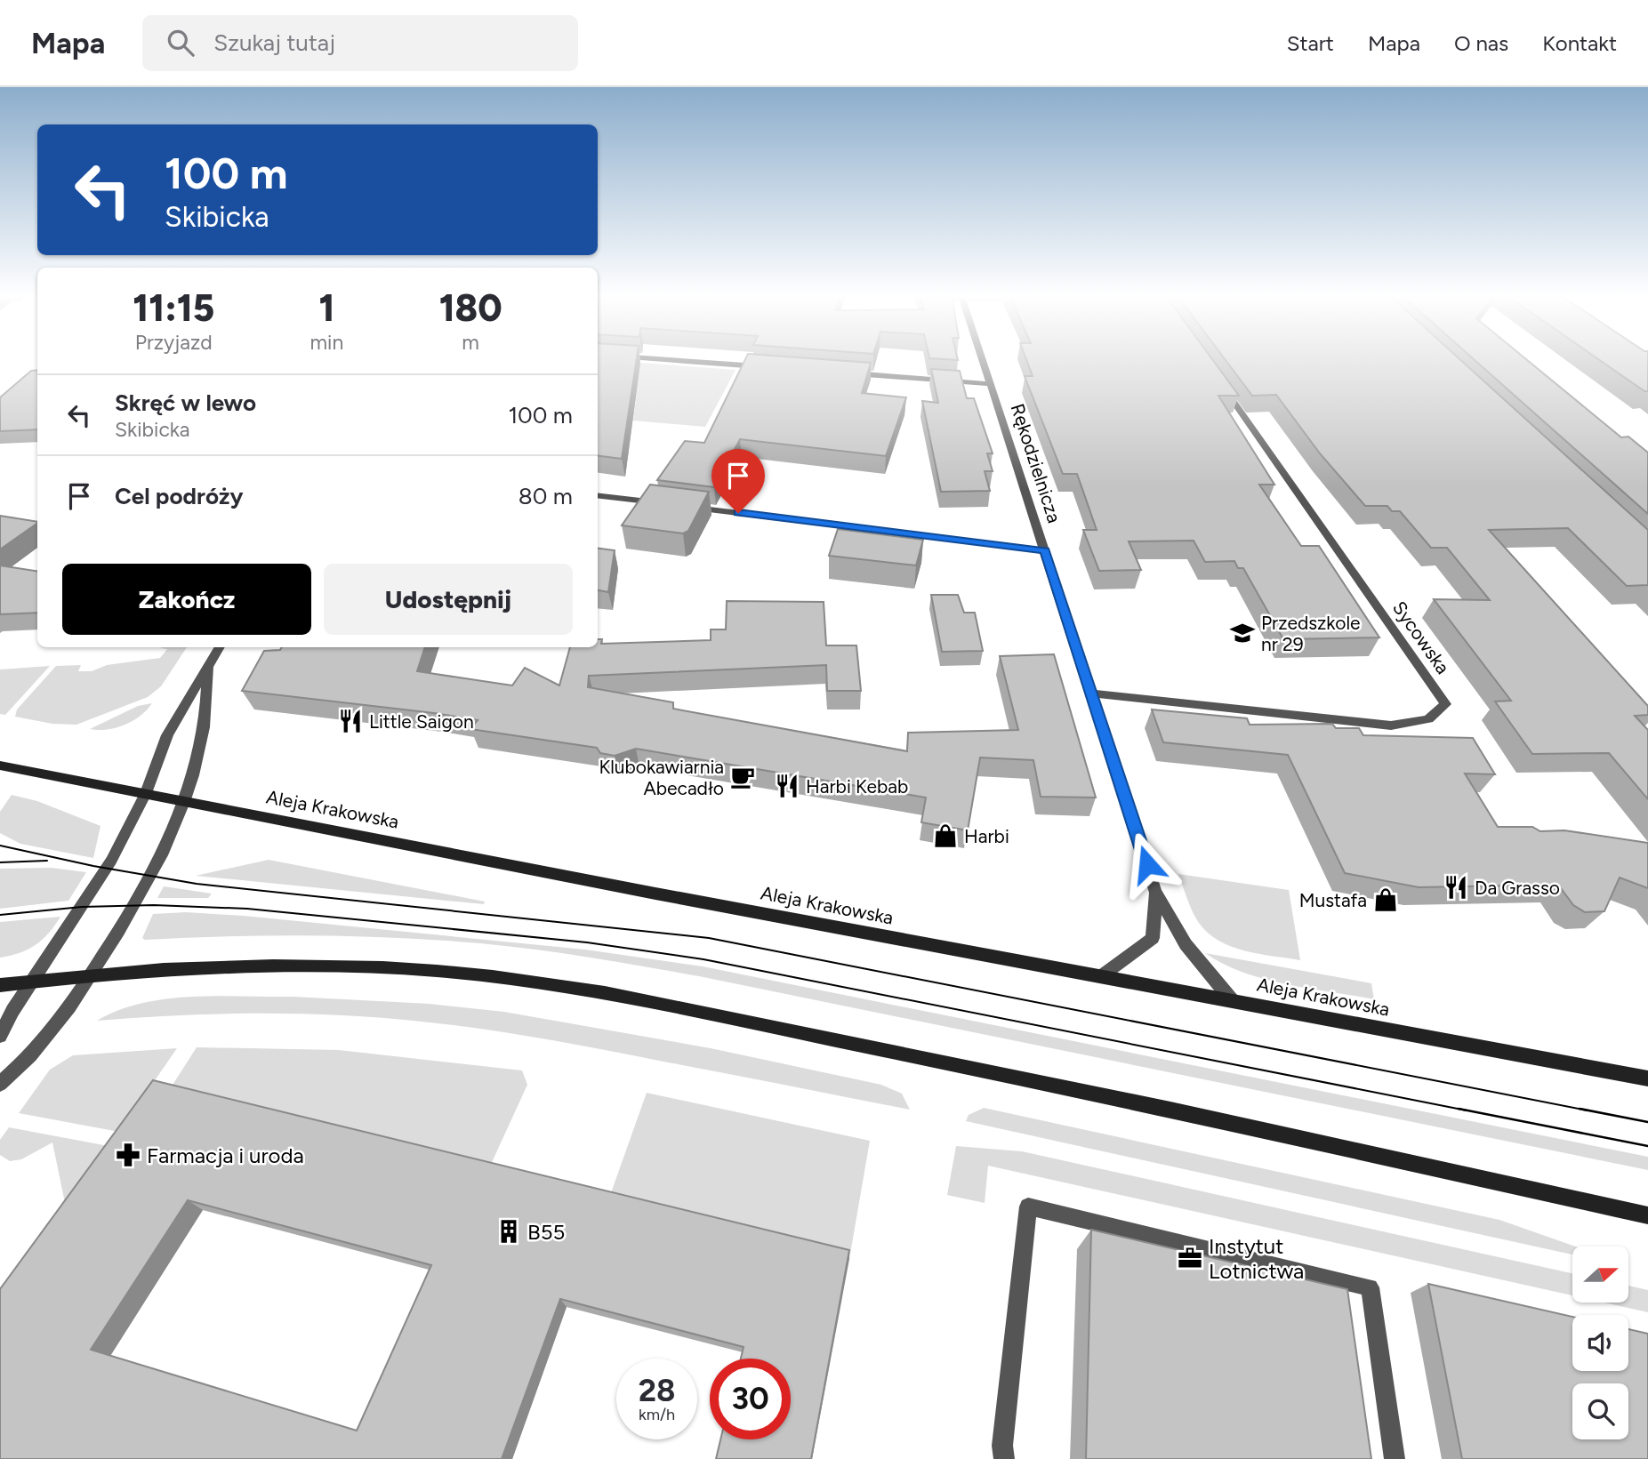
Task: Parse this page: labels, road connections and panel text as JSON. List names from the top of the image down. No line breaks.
{"streets":{"main road":["Aleja Krakowska"],"street":["Rękodzielnicza","Sycowska"]},"crossings":[["Rękodzielnicza","Sycowska"],["Rękodzielnicza","Aleja Krakowska"]],"places":{"school or university":["Przedszkole nr 29"],"restaurant":["Little Saigon","Harbi Kebab","Da Grasso"],"cafe":["Klubokawiarnia Abecadło"],"shop":["Harbi","Mustafa"],"pharmacy":["Farmacja i uroda"],"building":["B55"],"office":["Instytut Lotnictwa"]},"north":"right","page":{"header":"Mapa","search":"Szukaj tutaj","nav":["Start","Mapa","O nas","Kontakt"],"turn":["100 m","Skibicka"],"eta":["11:15","Przyjazd","1","min","180","m"],"list":[{"name":"Skręć w lewo","note":"Skibicka","value":"100 m"},{"name":"Cel podróży","value":"80 m"}],"buttons":["Zakończ","Udostępnij"],"speed":"28 km/h","limit":"30"}}
